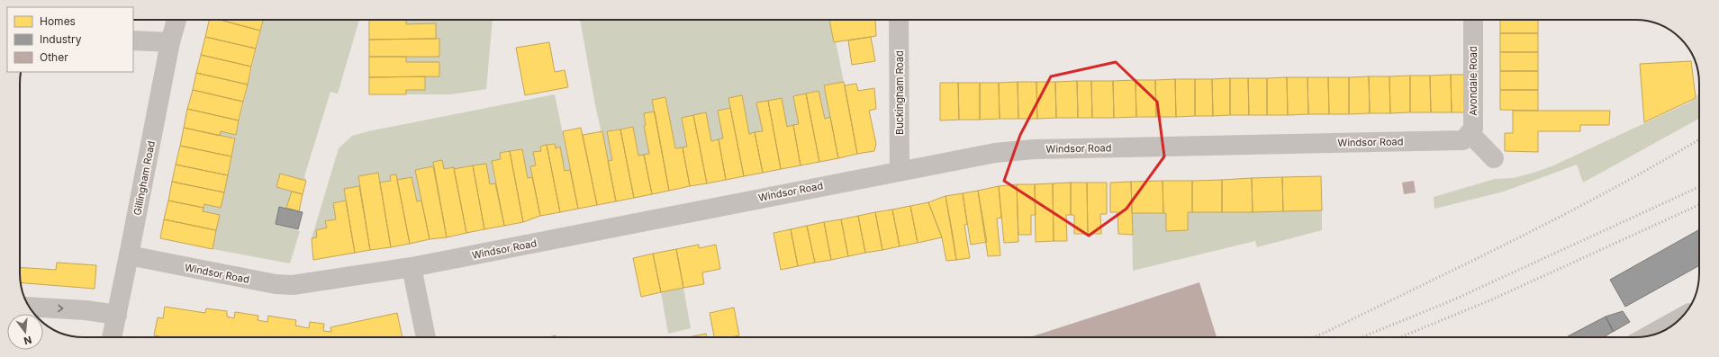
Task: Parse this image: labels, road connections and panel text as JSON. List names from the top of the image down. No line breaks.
{"streets":{"street":["Avondale Road","Buckingham Road","Windsor Road","Gillingham Road"]},"crossings":[["Avondale Road","Windsor Road"],["Buckingham Road","Windsor Road"],["Windsor Road","Gillingham Road"]],"legend":["Homes","Industry","Other"],"north":"bottom"}
